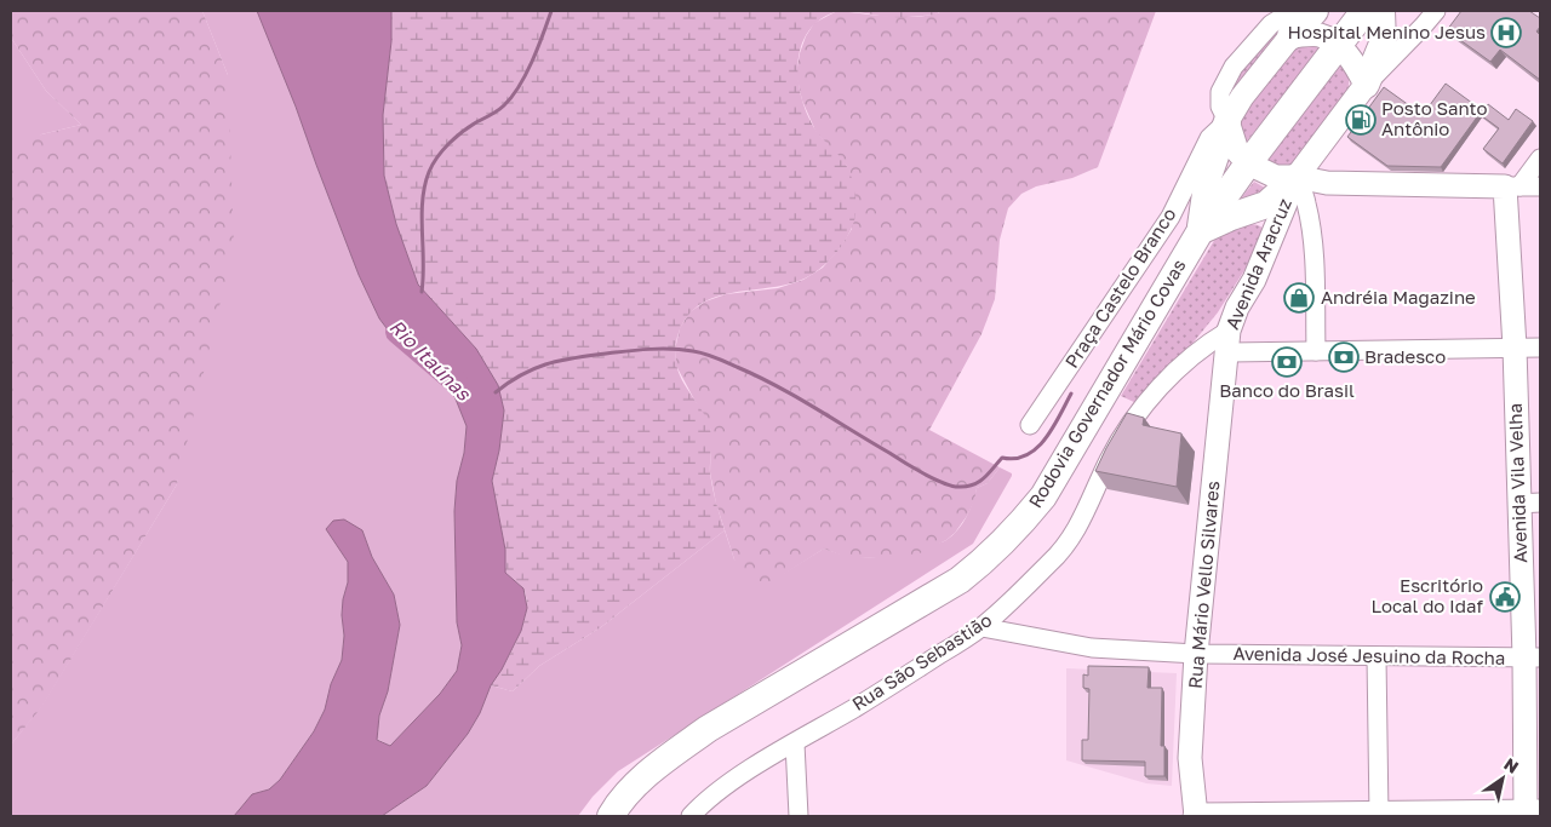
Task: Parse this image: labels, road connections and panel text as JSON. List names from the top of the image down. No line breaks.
{"streets":{"highway":["Rodovia Governador Mário Covas"],"main road":["Avenida Aracruz","Praça Castelo Branco","Avenida Vila Velha","Rua Mário Vello Silvares"],"street":["Avenida José Jesuino da Rocha","Rua São Sebastião"]},"crossings":[["Avenida Aracruz","Rua Mário Vello Silvares"],["Avenida Aracruz","Rua São Sebastião"],["Avenida Vila Velha","Avenida José Jesuino da Rocha"],["Rua Mário Vello Silvares","Avenida José Jesuino da Rocha"],["Rua Mário Vello Silvares","Rua São Sebastião"],["Avenida José Jesuino da Rocha","Rua São Sebastião"]],"water":["Rio Itaúnas"],"places":{"hospital":["Hospital Menino Jesus"],"fuel station":["Posto Santo Antônio"],"shop":["Andréia Magazine"],"bank":["Bradesco","Banco do Brasil"],"public building":["Escritório Local do Idaf"]},"north":"top right"}
